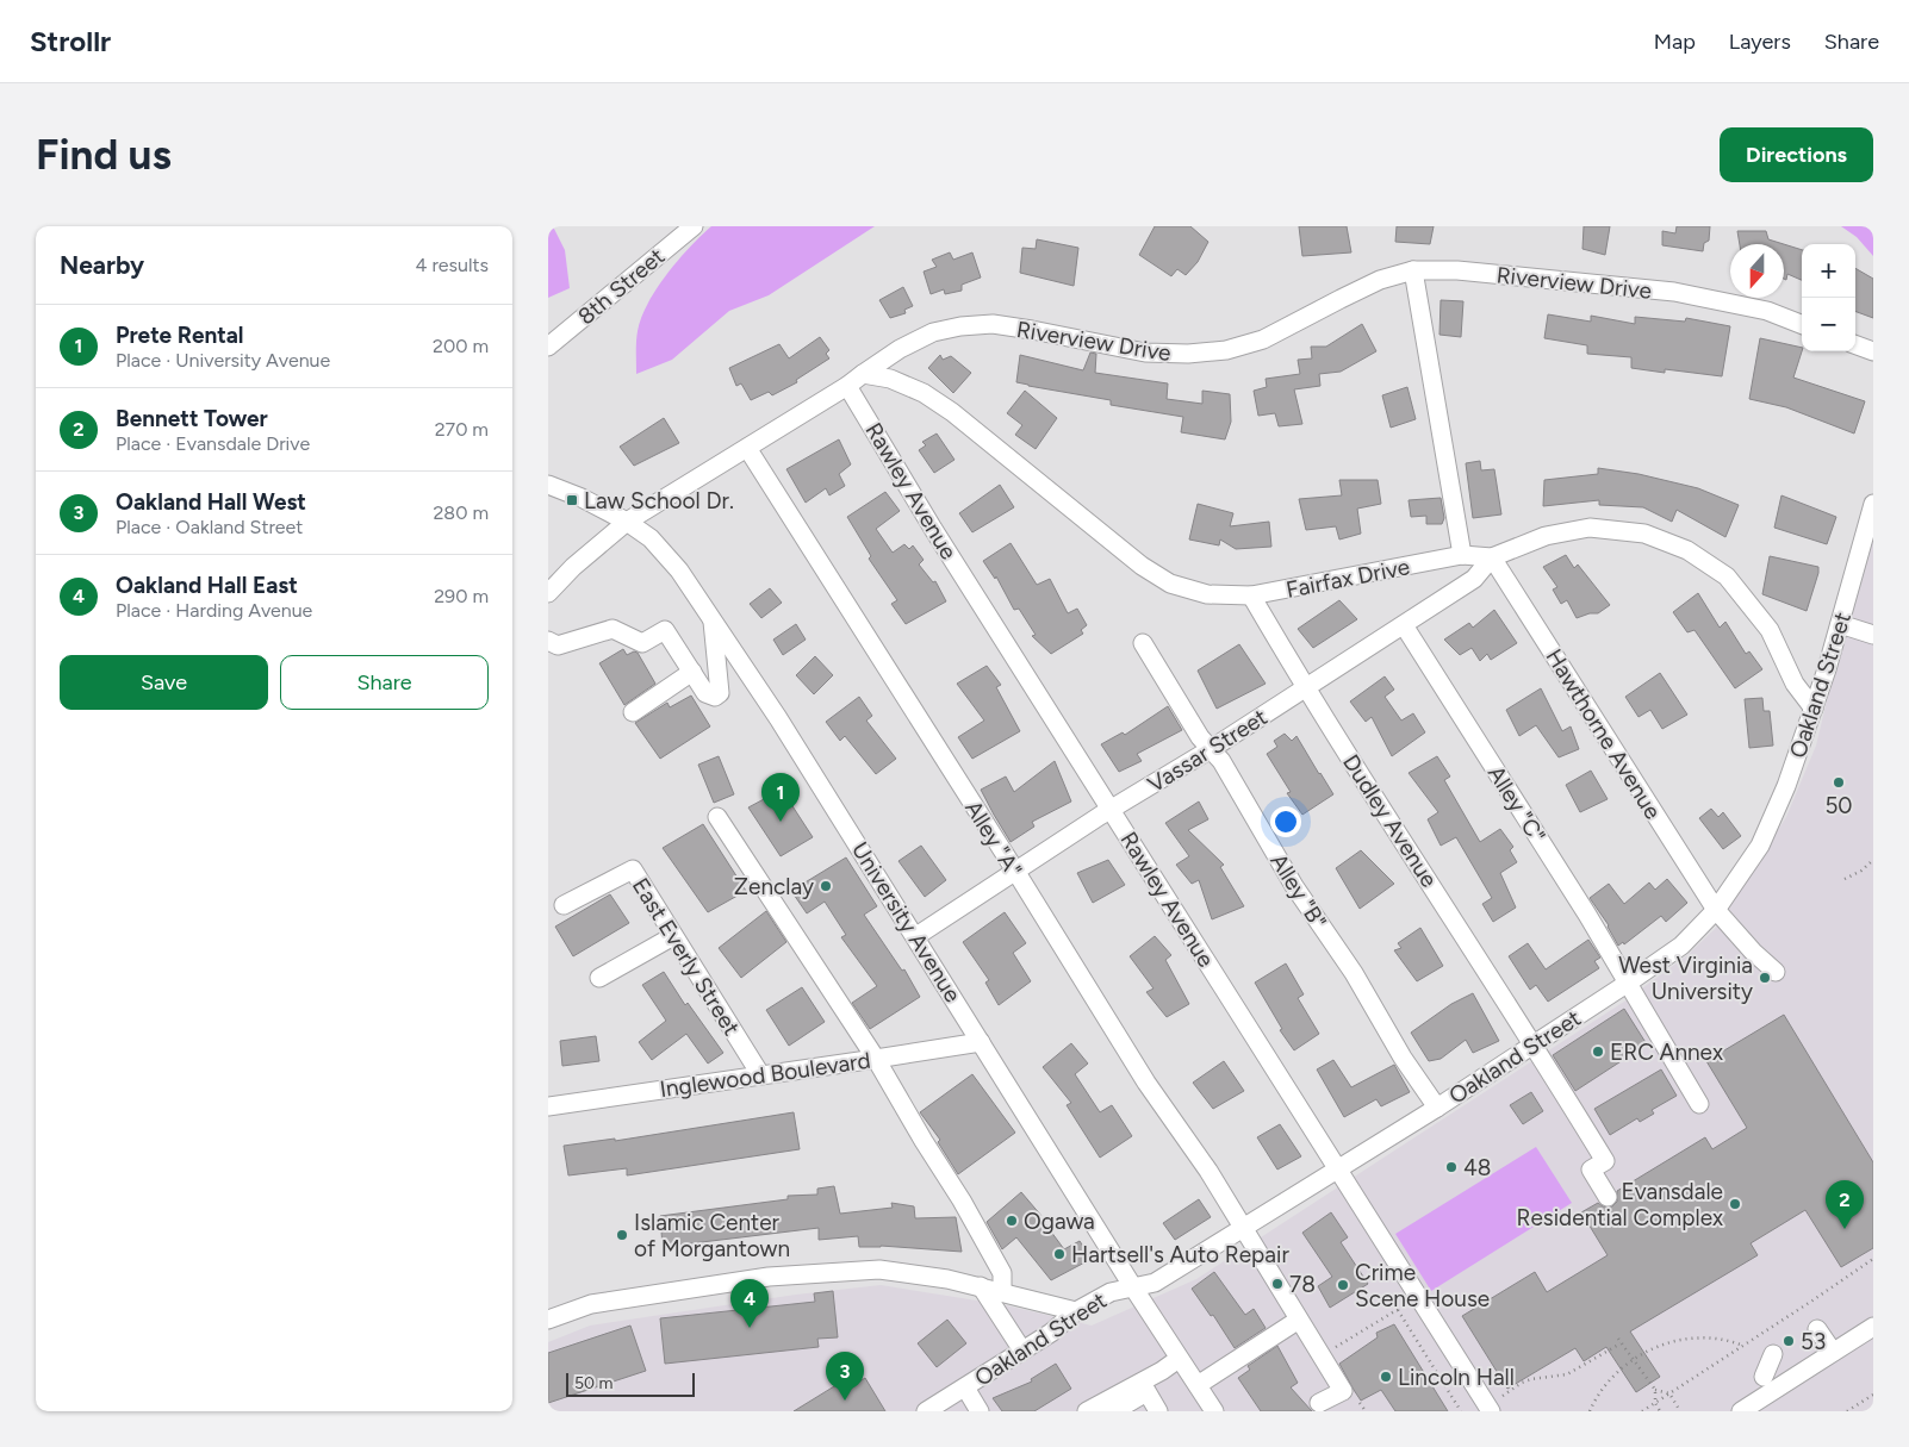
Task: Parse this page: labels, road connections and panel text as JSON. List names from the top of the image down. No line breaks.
{"streets":{"street":["Riverview Drive","8th Street","Rawley Avenue","Fairfax Drive","Oakland Street","Hawthorne Avenue","Vassar Street","Alley \"C\"","Dudley Avenue","Alley \"A\"","Alley \"B\"","University Avenue","East Everly Street","Inglewood Boulevard"]},"crossings":[["Riverview Drive","Rawley Avenue"],["Riverview Drive","Fairfax Drive"],["Riverview Drive","Alley \"A\""],["Riverview Drive","University Avenue"],["Rawley Avenue","Oakland Street"],["Rawley Avenue","Vassar Street"],["Fairfax Drive","Oakland Street"],["Fairfax Drive","Hawthorne Avenue"],["Fairfax Drive","Vassar Street"],["Fairfax Drive","Dudley Avenue"],["Oakland Street","Hawthorne Avenue"],["Oakland Street","Alley \"C\""],["Oakland Street","Dudley Avenue"],["Oakland Street","Alley \"A\""],["Oakland Street","Alley \"B\""],["Oakland Street","University Avenue"],["Hawthorne Avenue","Vassar Street"],["Vassar Street","Alley \"C\""],["Vassar Street","Dudley Avenue"],["Vassar Street","Alley \"A\""],["Vassar Street","Alley \"B\""],["Vassar Street","University Avenue"],["University Avenue","Inglewood Boulevard"],["East Everly Street","Inglewood Boulevard"]],"places":{"transit":["Law School Dr."],"other":["50","Zenclay","West Virginia University","ERC Annex","48","Evansdale Residential Complex","Ogawa","Islamic Center of Morgantown","Hartsell's Auto Repair","78","Crime Scene House","53","Lincoln Hall"]},"scale_bar":"50 m","north":"bottom","page":{"header":"Strollr","nav":["Map","Layers","Share"],"buttons":["Directions",["Save","Share"]],"title":"Find us","heading":["Nearby","4 results"],"map_buttons":["+","−"],"list":[{"mark":"1","name":"Prete Rental","note":"Place · University Avenue","value":"200 m"},{"mark":"2","name":"Bennett Tower","note":"Place · Evansdale Drive","value":"270 m"},{"mark":"3","name":"Oakland Hall West","note":"Place · Oakland Street","value":"280 m"},{"mark":"4","name":"Oakland Hall East","note":"Place · Harding Avenue","value":"290 m"}],"pins":["1","2","4","3"],"scale":"50 m"}}
